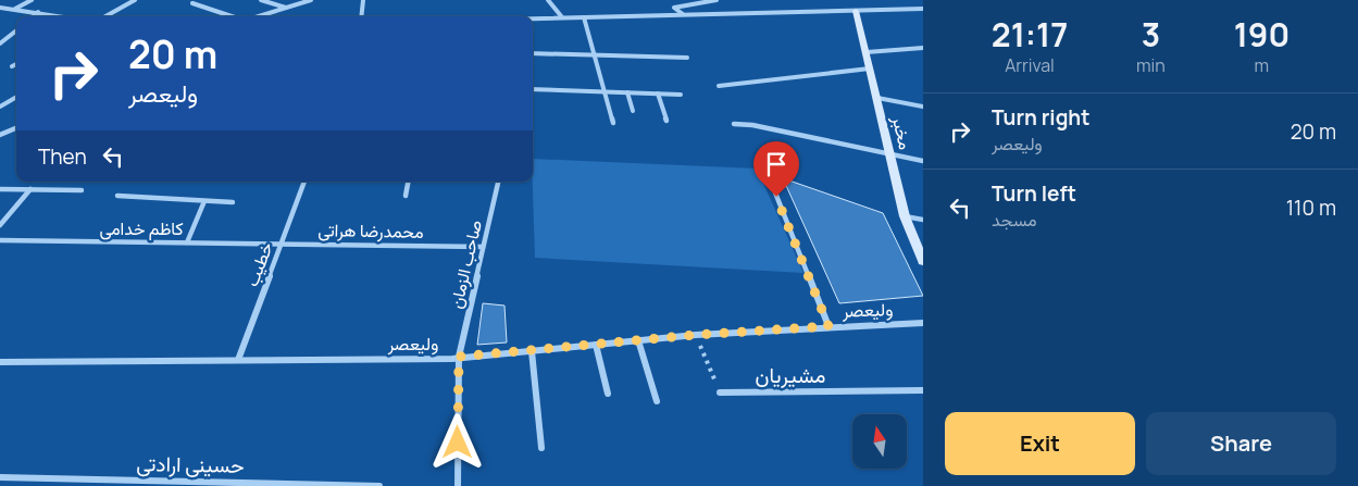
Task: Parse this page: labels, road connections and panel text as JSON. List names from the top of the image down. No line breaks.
{"streets":{"main road":["مخبر"],"street":["کاظم خدامی","محمدرضا هراتی","خطیب","صاحب الزمان","ولیعصر","مشیریان","حسینی ارادتی"]},"crossings":[["کاظم خدامی","محمدرضا هراتی"],["کاظم خدامی","خطیب"],["محمدرضا هراتی","خطیب"],["محمدرضا هراتی","صاحب الزمان"],["خطیب","ولیعصر"],["صاحب الزمان","ولیعصر"]],"north":"top","page":{"eta":["21:17","Arrival","3","min","190","m"],"turn":["20 m","ولیعصر"],"list":[{"name":"Turn right","note":"ولیعصر","value":"20 m"},{"name":"Turn left","note":"مسجد","value":"110 m"}],"then":"Then","buttons":["Exit","Share"]}}
